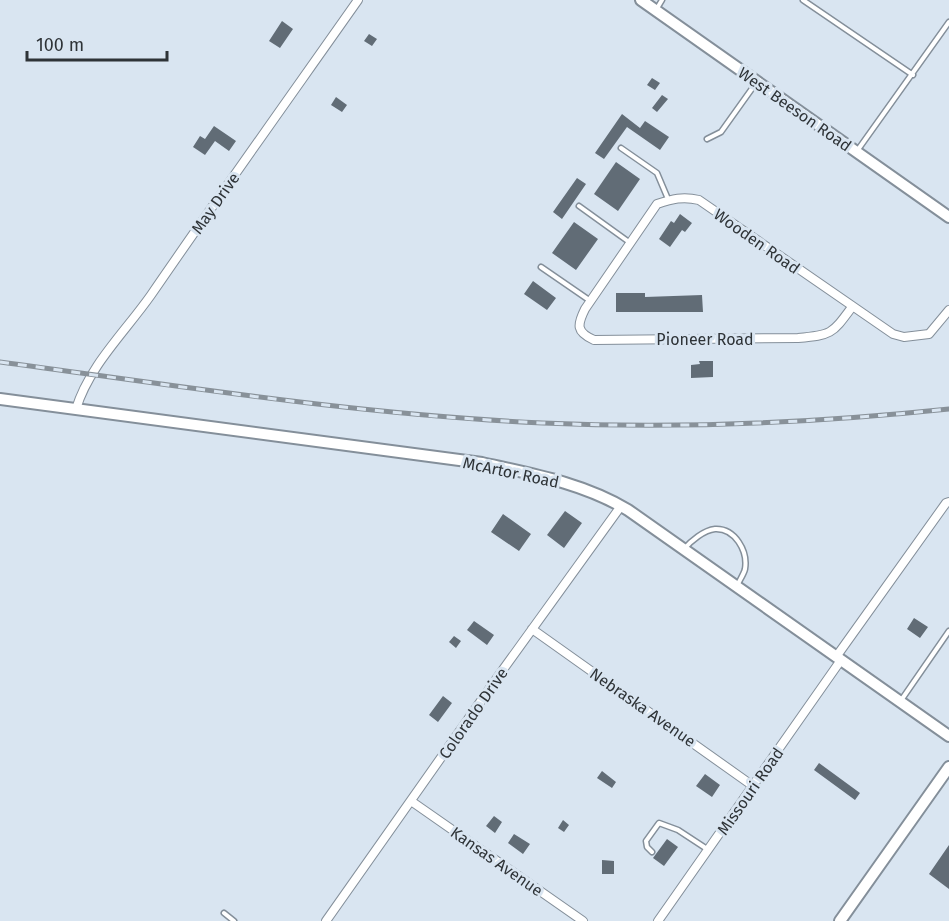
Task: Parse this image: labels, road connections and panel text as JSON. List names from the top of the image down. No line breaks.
{"streets":{"main road":["West Beeson Road","McArtor Road"],"street":["May Drive","Wooden Road","Pioneer Road","Nebraska Avenue","Colorado Drive","Missouri Road","Kansas Avenue"]},"crossings":[["May Drive","McArtor Road"],["Wooden Road","Pioneer Road"],["McArtor Road","Colorado Drive"],["McArtor Road","Missouri Road"],["Nebraska Avenue","Colorado Drive"],["Nebraska Avenue","Missouri Road"],["Colorado Drive","Kansas Avenue"]],"scale_bar":"100 m"}
